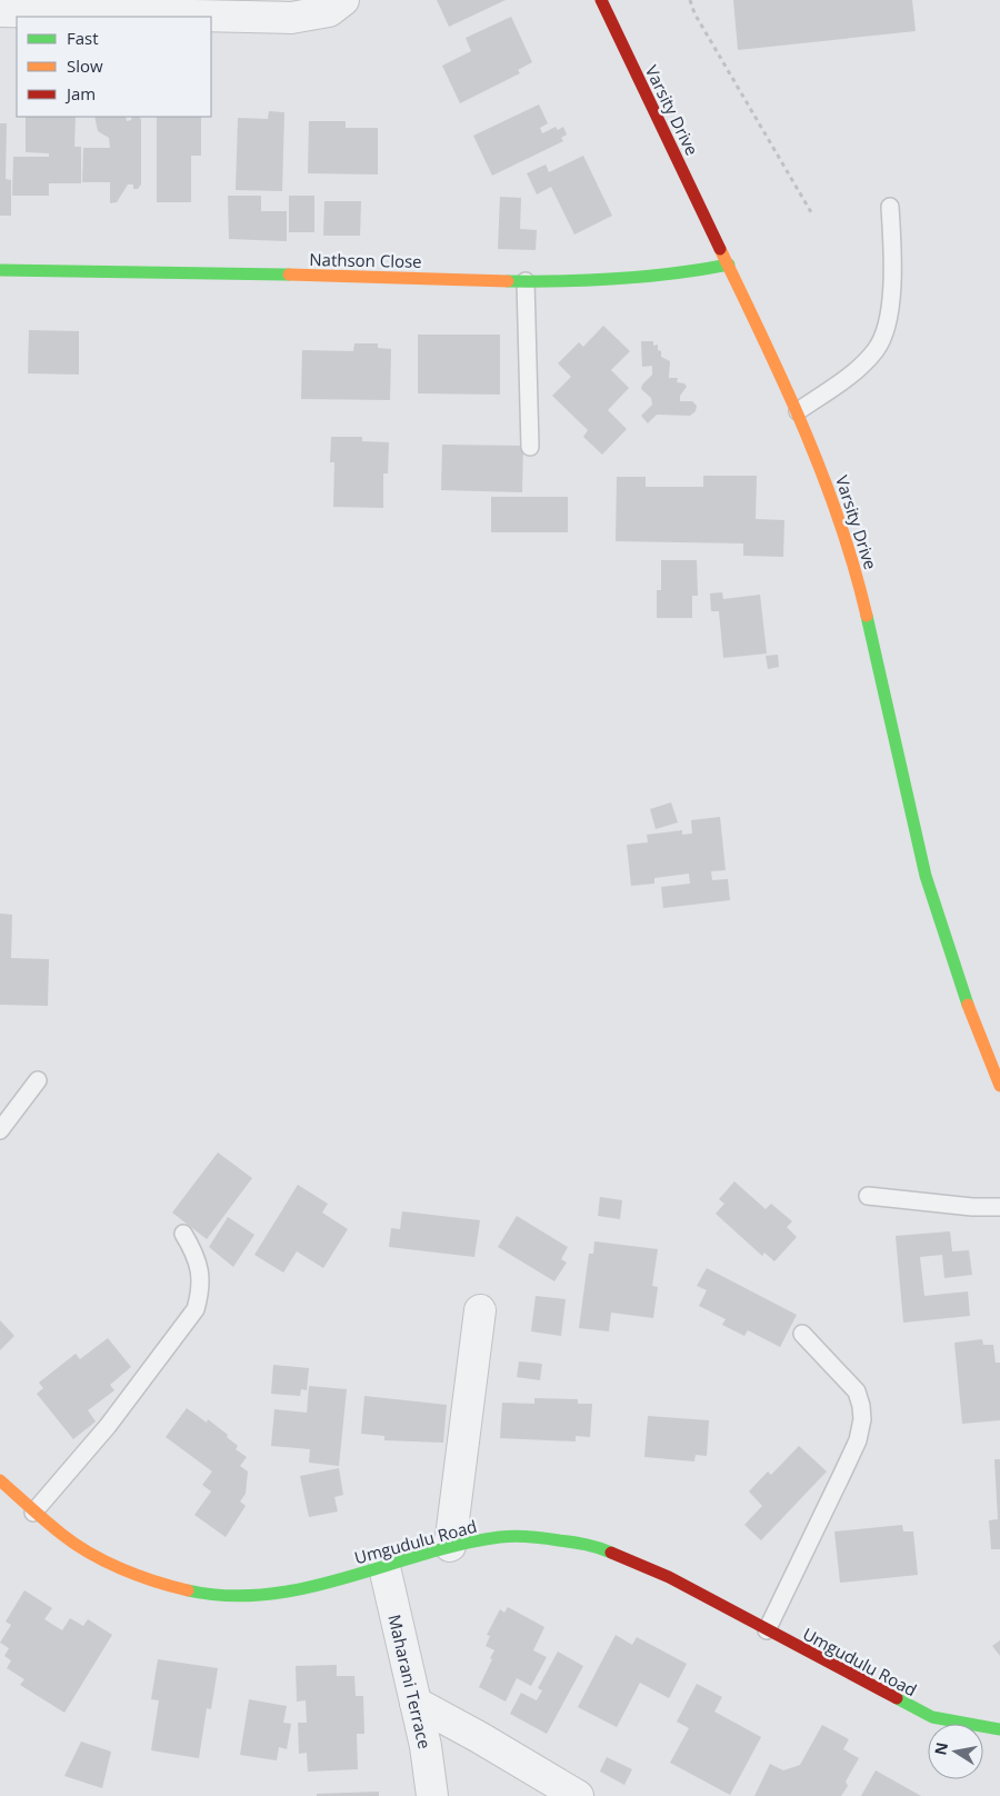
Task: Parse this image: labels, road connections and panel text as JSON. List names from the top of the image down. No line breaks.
{"streets":{"street":["Varsity Drive","Nathson Close","Umgudulu Road","Maharani Terrace"]},"crossings":[["Varsity Drive","Nathson Close"],["Umgudulu Road","Maharani Terrace"]],"legend":["Fast","Slow","Jam"],"north":"left"}
